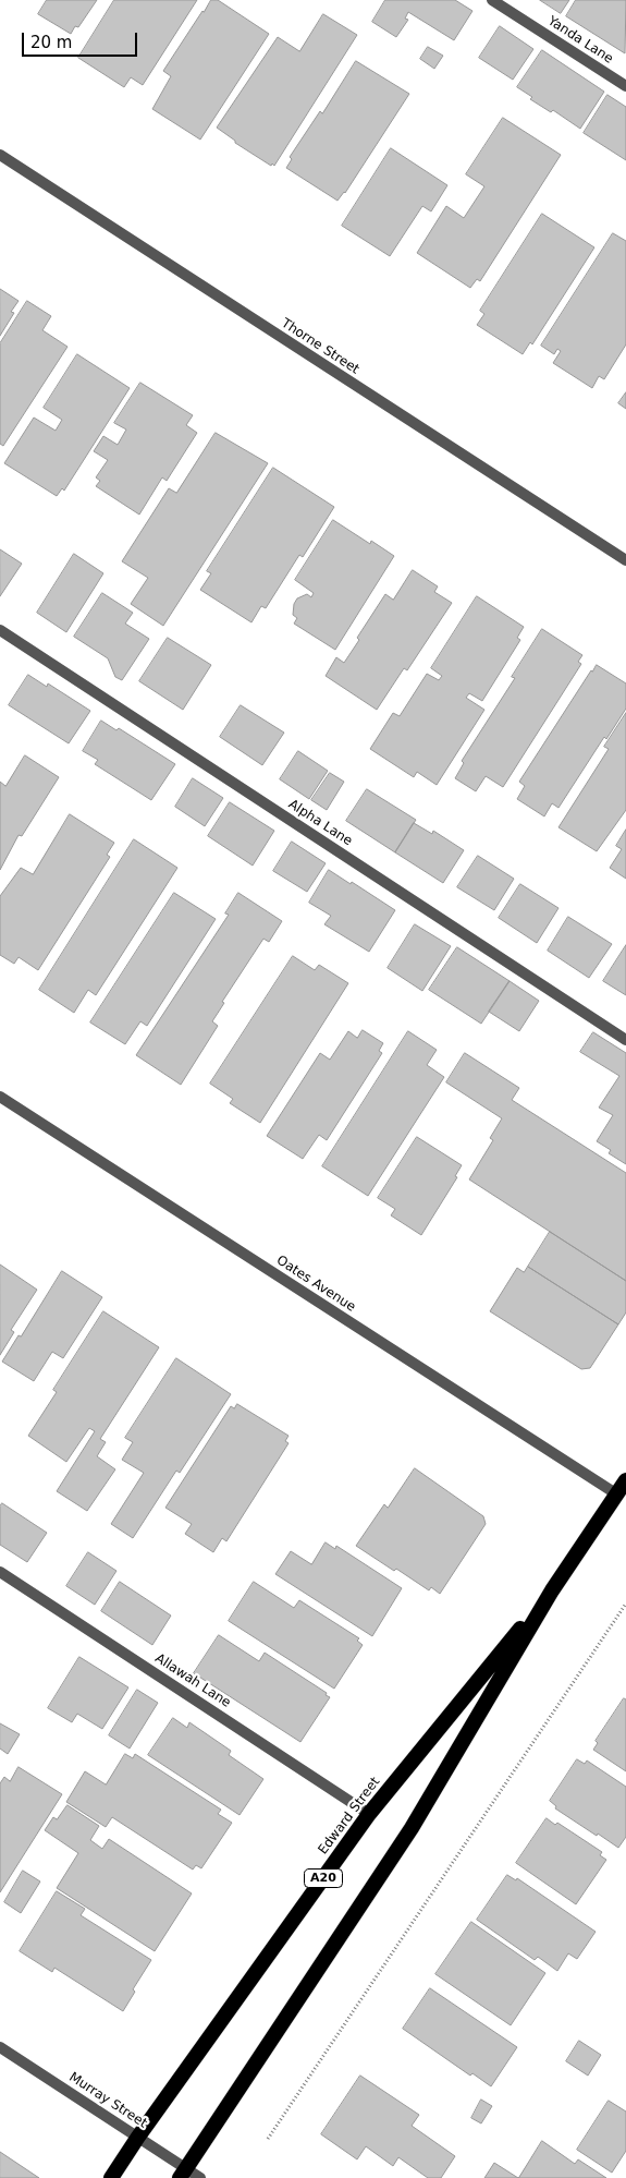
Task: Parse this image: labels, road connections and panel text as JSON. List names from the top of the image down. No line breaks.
{"streets":{"highway":["Edward Street","A20"],"street":["Yanda Lane","Thorne Street","Alpha Lane","Oates Avenue","Allawah Lane","Murray Street"]},"crossings":[["Oates Avenue","Edward Street"],["Allawah Lane","Edward Street"],["Edward Street","Murray Street"]],"scale_bar":"20 m"}
